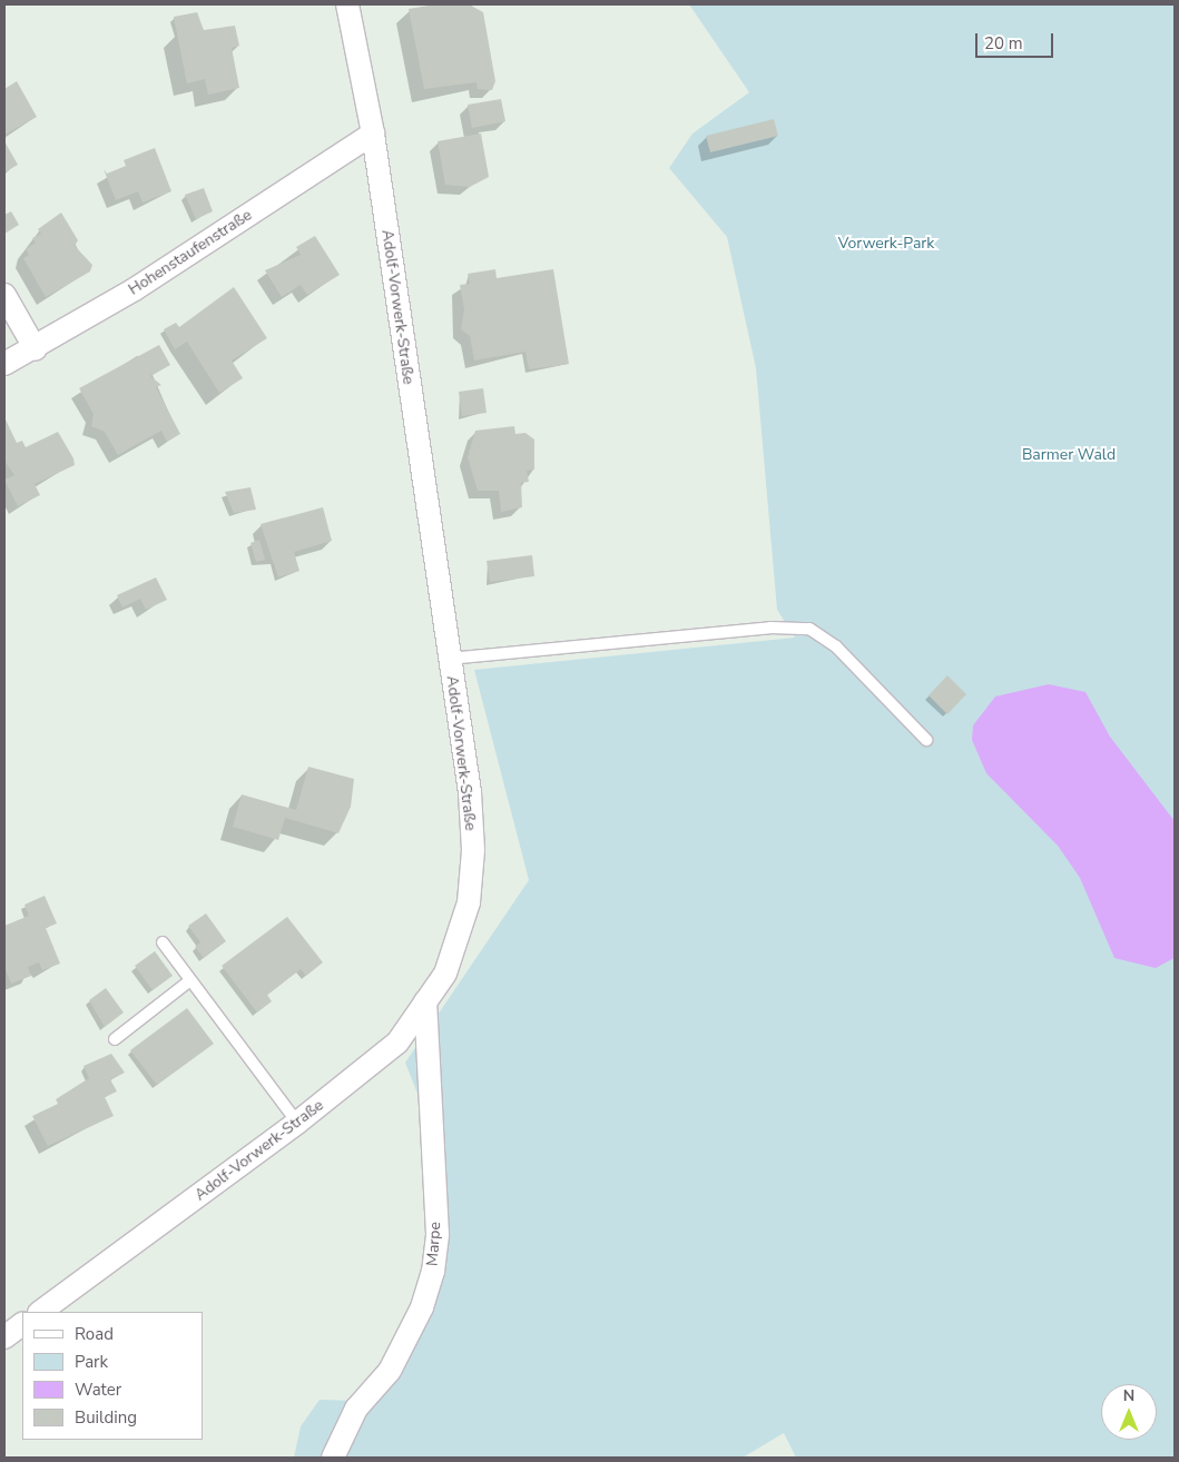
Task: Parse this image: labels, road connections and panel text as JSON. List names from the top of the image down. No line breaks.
{"streets":{"street":["Hohenstaufenstraße","Adolf-Vorwerk-Straße","Marpe"]},"crossings":[["Hohenstaufenstraße","Adolf-Vorwerk-Straße"],["Adolf-Vorwerk-Straße","Marpe"]],"parks":["Vorwerk-Park","Barmer Wald"],"legend":["Road","Park","Water","Building"],"scale_bar":"20 m","north":"top"}
